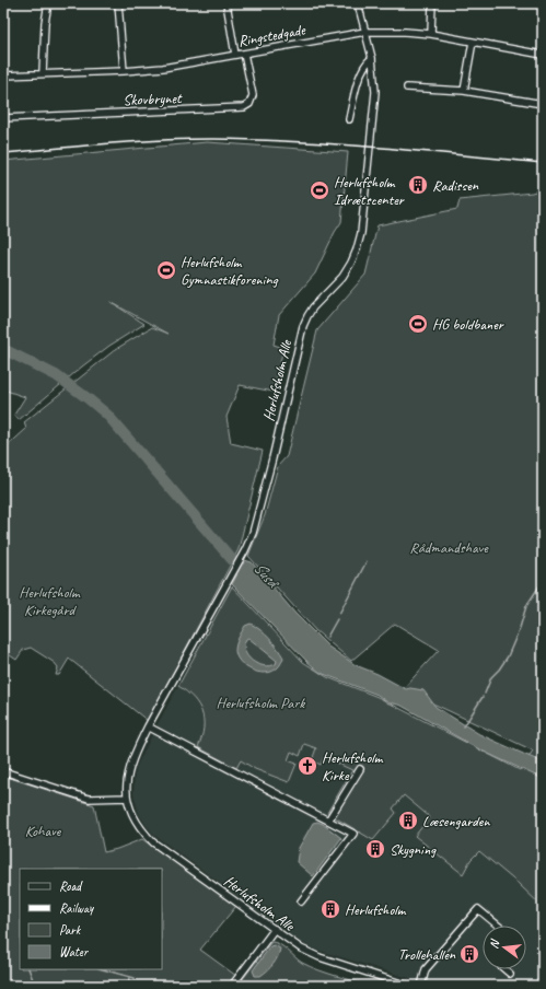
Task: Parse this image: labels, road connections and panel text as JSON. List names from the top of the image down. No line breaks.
{"streets":{"street":["Ringstedgade","Skovbrynet","Herlufsholm Alle"]},"crossings":[["Ringstedgade","Skovbrynet"],["Ringstedgade","Herlufsholm Alle"]],"water":["Suså"],"parks":["Rådmandshave","Herlufsholm Kirkegård","Herlufsholm Park","Kohave"],"places":{"building":["Radissen","Læsengarden","Skygning","Herlufsholm","Trollehallen"],"sports":["Herlufsholm Idrætscenter","Herlufsholm Gymnastikforening","HG boldbaner"],"church":["Herlufsholm Kirke"]},"legend":["Road","Railway","Park","Water"],"north":"left"}
